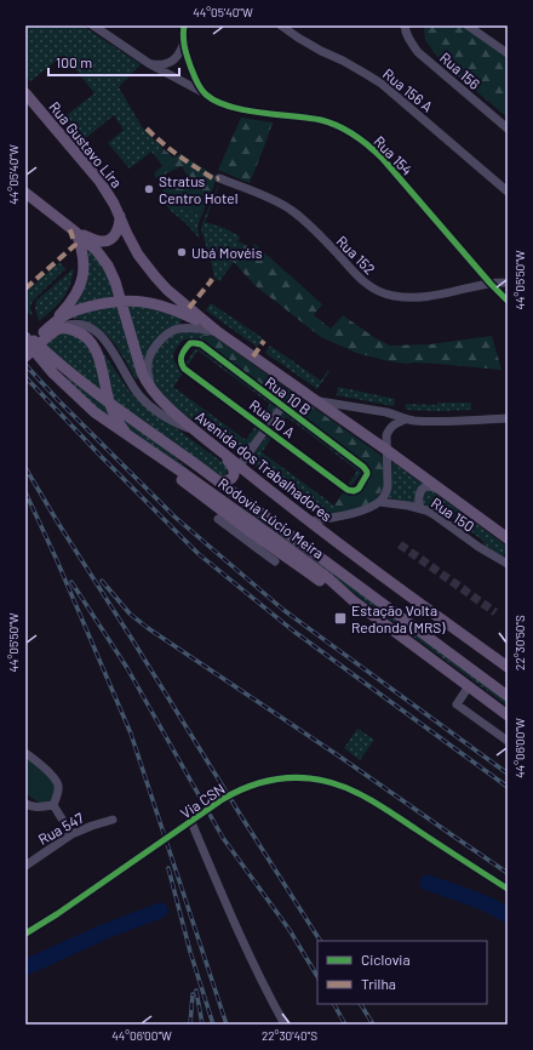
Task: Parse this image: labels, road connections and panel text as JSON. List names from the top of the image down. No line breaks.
{"streets":{"main road":["Rua Gustavo Lira","Avenida dos Trabalhadores","Rodovia Lúcio Meira"],"street":["Rua 156","Rua 156 A","Rua 154","Rua 152","Rua 10 B","Rua 10 A","Rua 150","Via CSN","Rua 547"]},"crossings":[["Rua 154","Rua 152"],["Rua 10 B","Rua 10 A"]],"places":{"other":["Stratus Centro Hotel","Ubá Movéis"],"transit":["Estação Volta Redonda (MRS)"]},"legend":["Ciclovia","Trilha"],"scale_bar":"100 m","coordinates":["44°05'40\"W","44°05'50\"W","22°30'50\"S","44°06'00\"W","22°30'40\"S"]}
